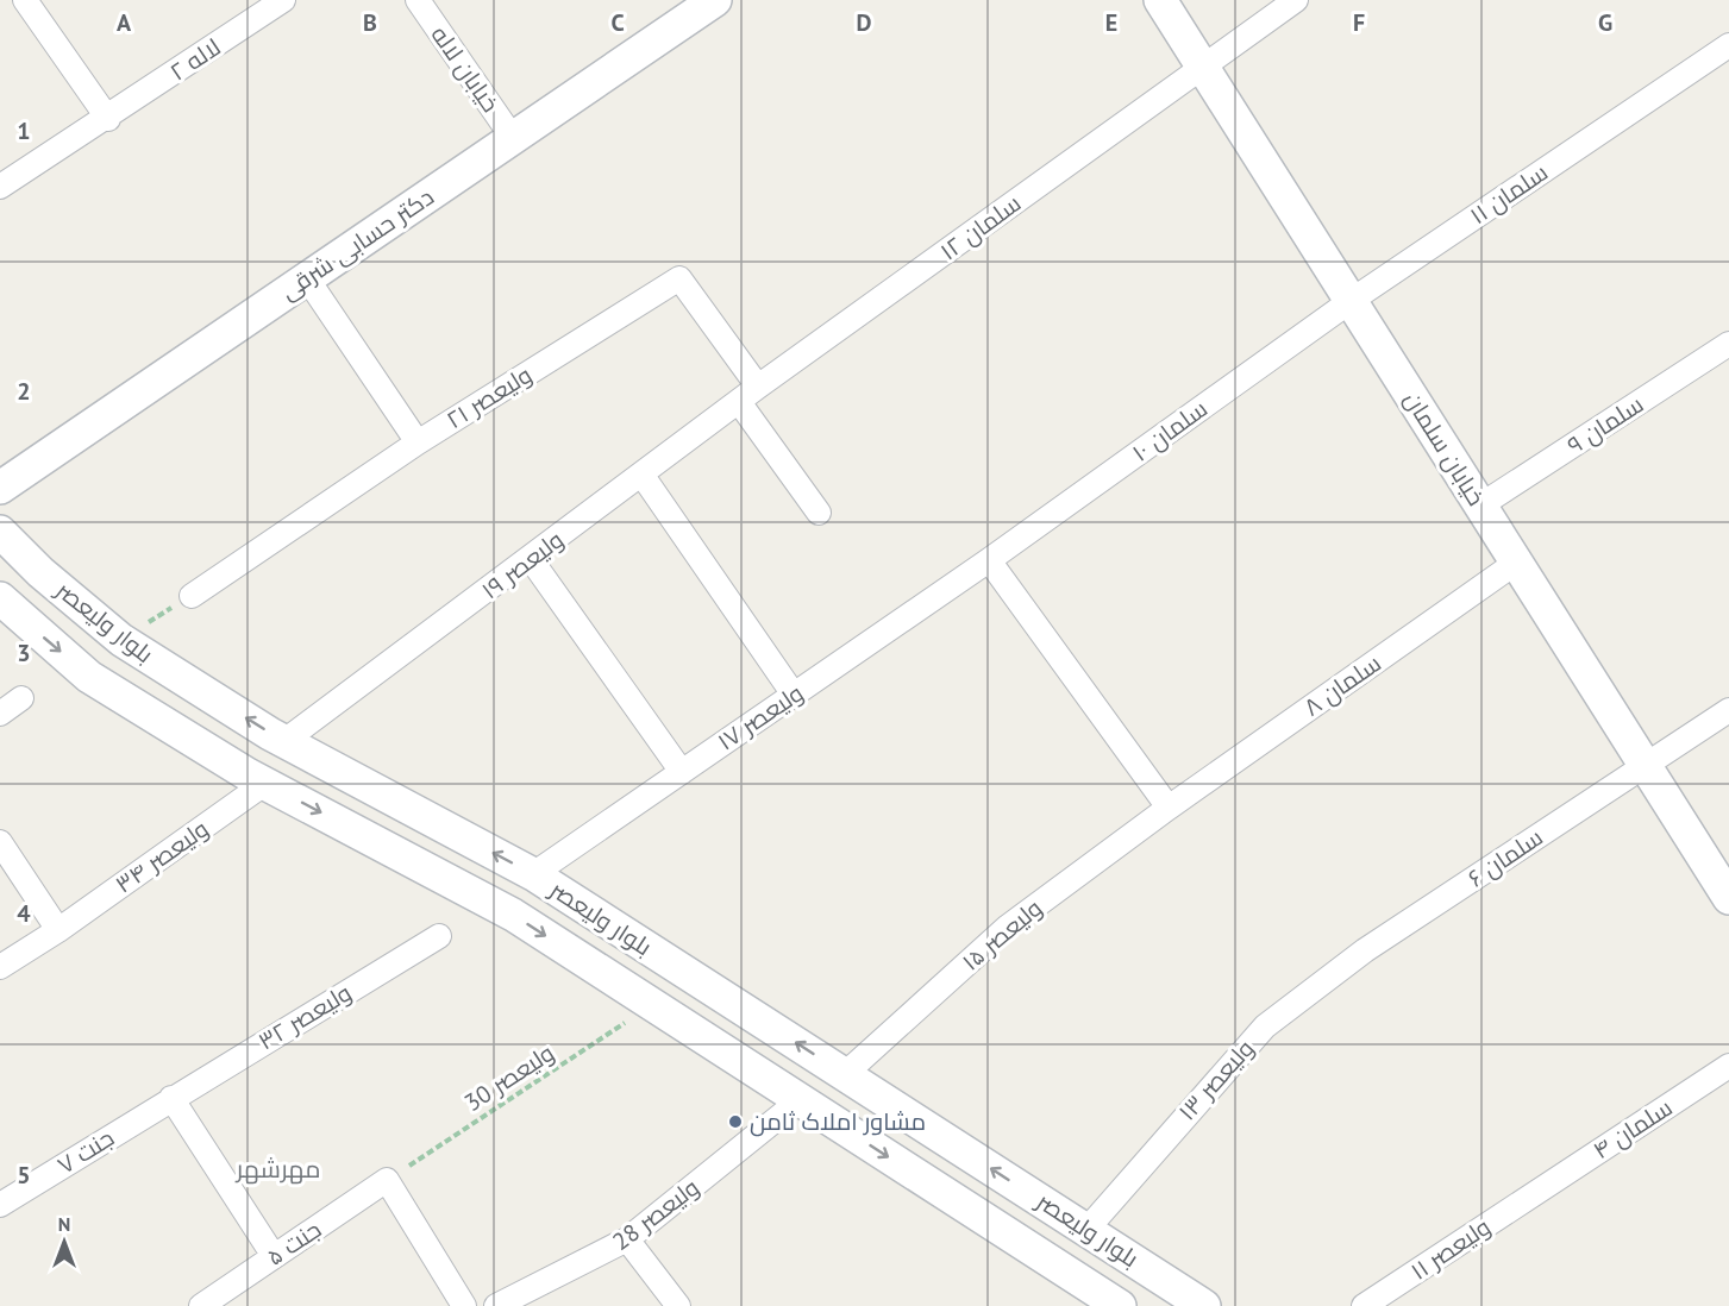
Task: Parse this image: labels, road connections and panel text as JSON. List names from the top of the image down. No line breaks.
{"streets":{"main road":["دکتر حسابی شرقی","خیابان سلمان","بلوار ولیعصر"],"street":["لاله ۲","خیابان لاله","سلمان ۱۱","سلمان ۱۲","ولیعصر ۲۱","سلمان ۹","سلمان ۱۰","ولیعصر ۱۹","سلمان ۸","ولیعصر ۱۷","ولیعصر ۳۴","سلمان ۶","ولیعصر ۱۵","ولیعصر ۳۲","ولیعصر ۱۳","سلمان ۴","جنت ۷","ولیعصر 28","جنت ۵","ولیعصر ۱۱"],"path":["ولیعصر 30"]},"crossings":[["خیابان لاله","دکتر حسابی شرقی"],["سلمان ۱۱","سلمان ۱۰"],["سلمان ۱۱","خیابان سلمان"],["سلمان ۱۲","ولیعصر ۲۱"],["سلمان ۱۲","خیابان سلمان"],["سلمان ۱۲","ولیعصر ۱۹"],["ولیعصر ۲۱","ولیعصر ۱۹"],["سلمان ۹","خیابان سلمان"],["سلمان ۱۰","خیابان سلمان"],["سلمان ۱۰","ولیعصر ۱۷"],["خیابان سلمان","سلمان ۸"],["خیابان سلمان","سلمان ۶"],["ولیعصر ۱۹","بلوار ولیعصر"],["بلوار ولیعصر","ولیعصر ۱۷"],["بلوار ولیعصر","ولیعصر ۳۴"],["بلوار ولیعصر","ولیعصر ۱۵"],["بلوار ولیعصر","ولیعصر 30"],["بلوار ولیعصر","ولیعصر ۱۳"],["بلوار ولیعصر","ولیعصر 28"],["سلمان ۸","ولیعصر ۱۵"],["سلمان ۶","ولیعصر ۱۳"],["ولیعصر ۳۲","جنت ۷"],["ولیعصر 30","جنت ۵"],["سلمان ۴","ولیعصر ۱۱"]],"districts":["مهرشهر"],"places":["مشاور املاک ثامن"],"north":"top","grid":{"columns":["A","B","C","D","E","F","G"],"rows":["1","2","3","4","5"]}}
